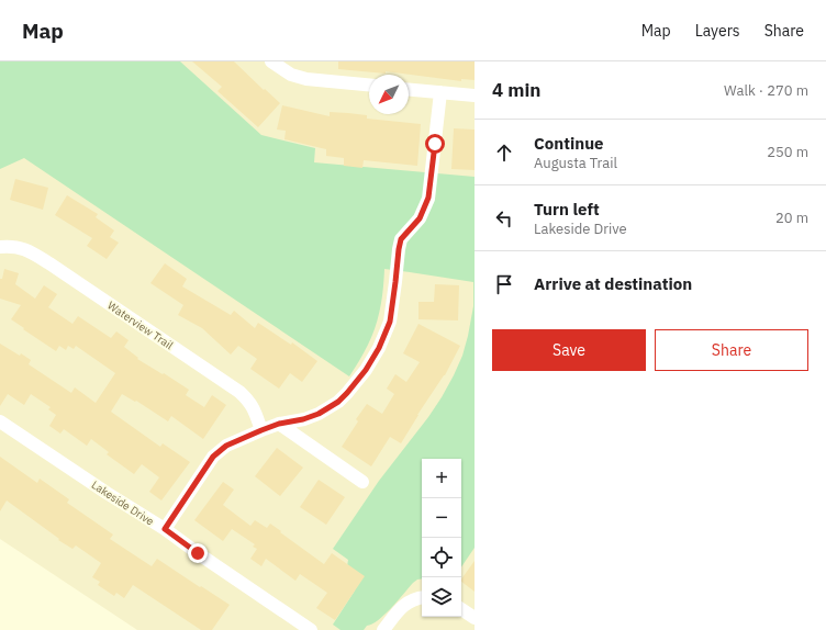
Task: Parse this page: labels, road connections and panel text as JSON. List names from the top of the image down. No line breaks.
{"streets":{"street":["Waterview Trail","Lakeside Drive"]},"north":"bottom left","page":{"header":"Map","nav":["Map","Layers","Share"],"heading":["4 min","Walk · 270 m"],"list":[["Continue","Augusta Trail","250 m"],["Turn left","Lakeside Drive","20 m"],"Arrive at destination"],"buttons":["Save","Share"],"map_buttons":["+","−"]}}
